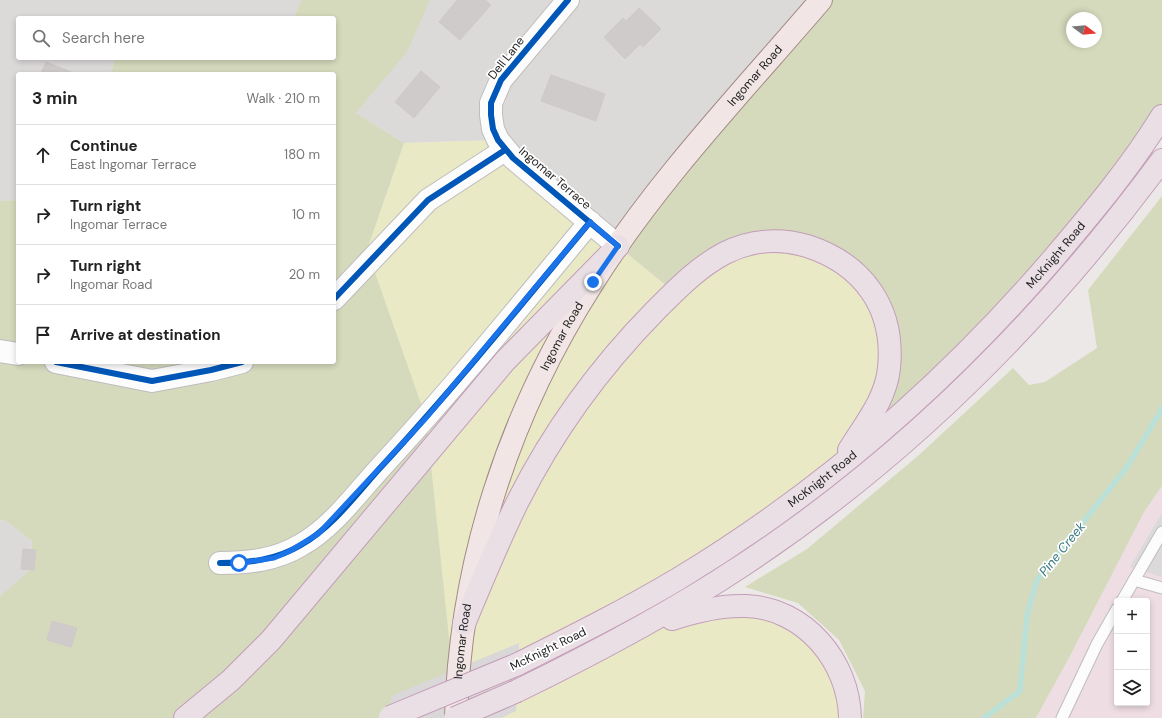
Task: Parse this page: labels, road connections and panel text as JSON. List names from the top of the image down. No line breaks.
{"streets":{"highway":["McKnight Road"],"main road":["Ingomar Road"],"street":["Dell Lane","Ingomar Terrace"]},"crossings":[["Dell Lane","Ingomar Terrace"],["Ingomar Road","Ingomar Terrace"],["Ingomar Road","McKnight Road"]],"water":["Pine Creek"],"north":"right","page":{"search":"Search here","heading":["3 min","Walk · 210 m"],"list":[["Continue","East Ingomar Terrace","180 m"],["Turn right","Ingomar Terrace","10 m"],["Turn right","Ingomar Road","20 m"],"Arrive at destination"],"map_buttons":["+","−"]}}
